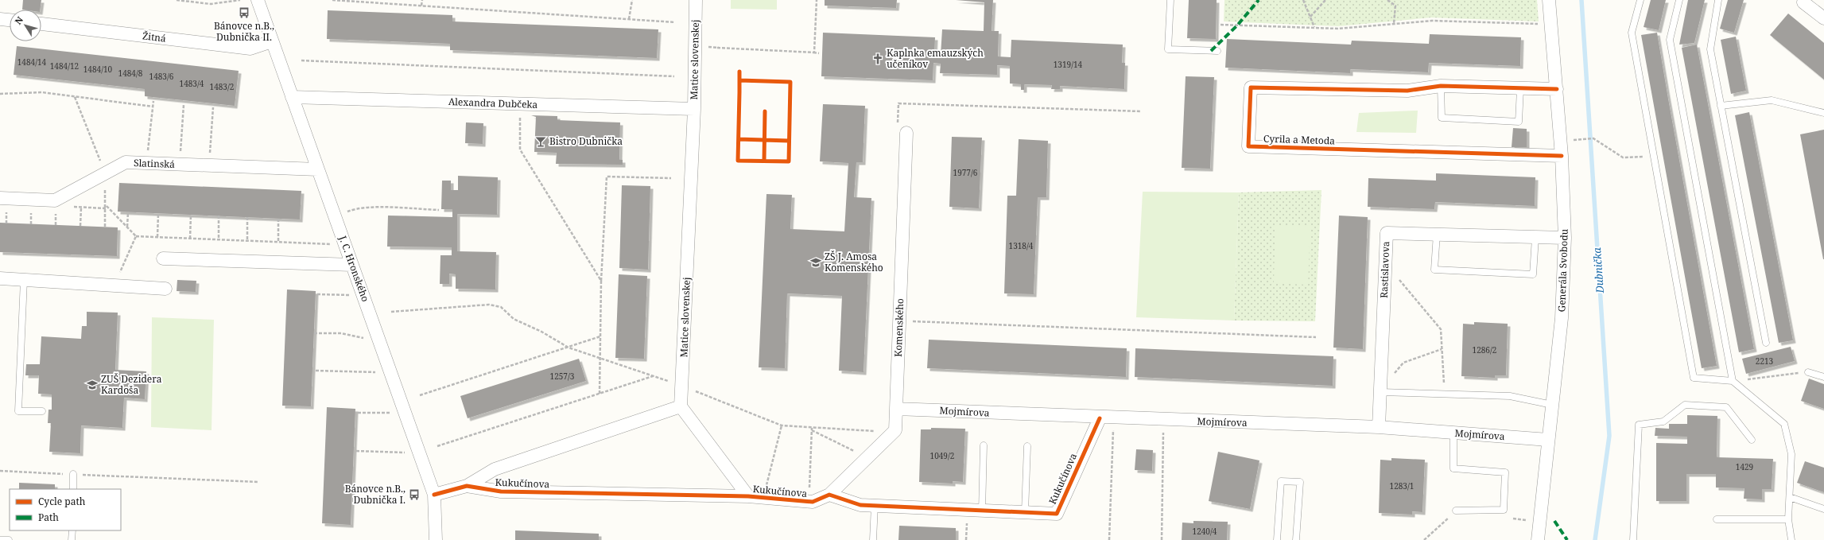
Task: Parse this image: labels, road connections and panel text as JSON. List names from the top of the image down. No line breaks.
{"streets":{"street":["Žitná","Matice slovenskej","Alexandra Dubčeka","Cyrila a Metoda","Slatinská","J. C. Hronského","Rastislavova","Generála Svobodu","Komenského","Mojmírova","Kukučínova"]},"crossings":[["Žitná","J. C. Hronského"],["Matice slovenskej","Alexandra Dubčeka"],["Alexandra Dubčeka","J. C. Hronského"],["Cyrila a Metoda","Generála Svobodu"],["Slatinská","J. C. Hronského"],["J. C. Hronského","Kukučínova"],["Rastislavova","Generála Svobodu"],["Rastislavova","Mojmírova"],["Generála Svobodu","Mojmírova"],["Komenského","Mojmírova"],["Komenského","Kukučínova"],["Mojmírova","Kukučínova"]],"water":["Dubnička"],"places":{"bus stop":["Bánovce n.B., Dubnička II.","Bánovce n.B., Dubnička I."],"church":["Kaplnka emauzských učeníkov"],"bar":["Bistro Dubnička"],"school or university":["ZŠ J. Amosa Komenského","ZUŠ Dezidera Kardoša"]},"house_numbers":["1484/14","1319/14","1484/12","1484/10","1484/8","1483/6","1483/4","1483/2","1977/6","1318/4","1286/2","2213","1257/3","1049/2","1429","1283/1","1240/4"],"legend":["Cycle path","Path"],"north":"top left"}
